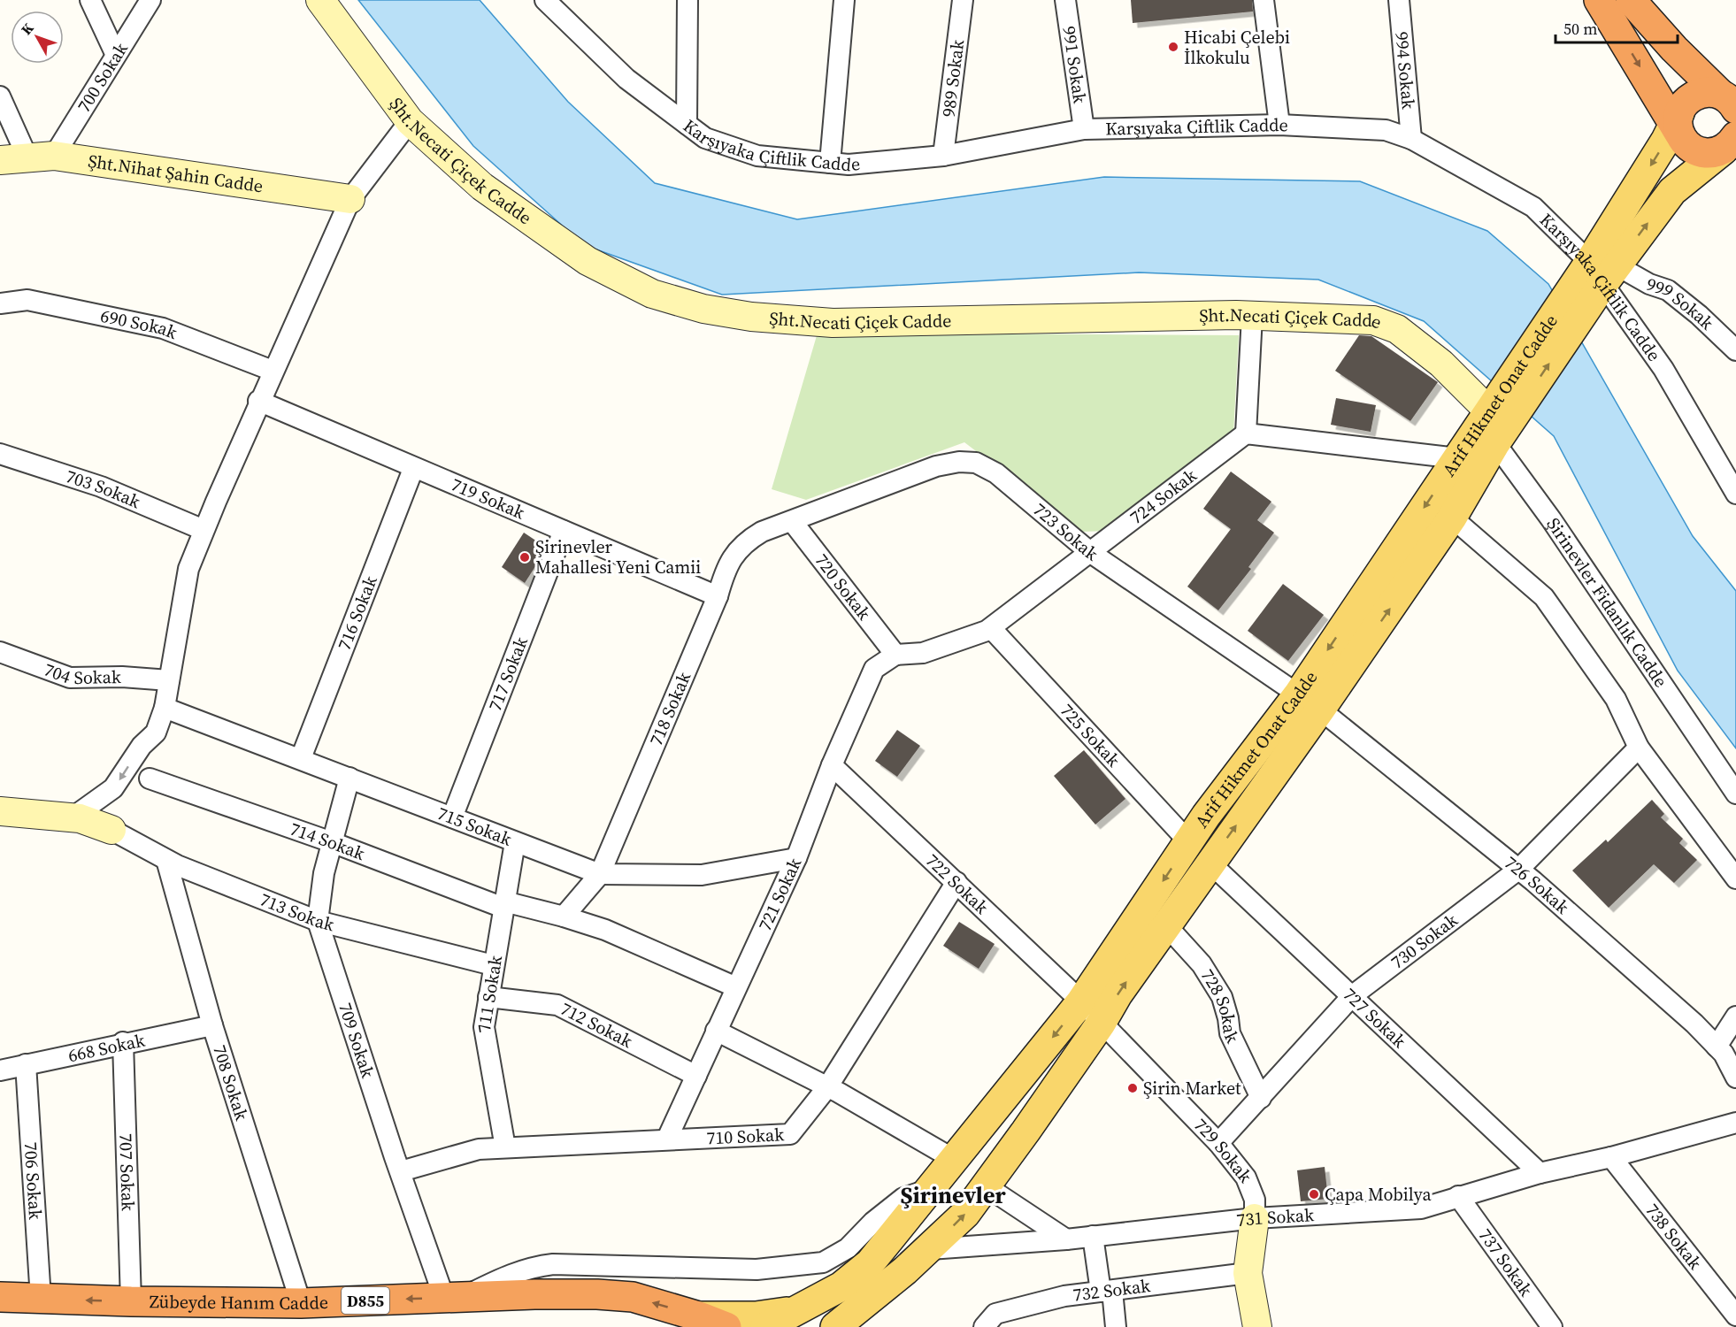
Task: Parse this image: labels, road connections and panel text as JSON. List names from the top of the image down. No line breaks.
{"streets":{"highway":["D855","Zübeyde Hanım Cadde"],"main road":["Arif Hikmet Onat Cadde"],"street":["991 Sokak","994 Sokak","700 Sokak","989 Sokak","Karşıyaka Çiftlik Cadde","Şht.Necati Çiçek Cadde","Şht.Nihat Şahin Cadde","999 Sokak","690 Sokak","703 Sokak","724 Sokak","719 Sokak","723 Sokak","720 Sokak","Şirinevler Fidanlık Cadde","716 Sokak","704 Sokak","717 Sokak","718 Sokak","725 Sokak","715 Sokak","714 Sokak","722 Sokak","726 Sokak","721 Sokak","713 Sokak","730 Sokak","711 Sokak","728 Sokak","727 Sokak","712 Sokak","709 Sokak","668 Sokak","708 Sokak","710 Sokak","729 Sokak","707 Sokak","706 Sokak","731 Sokak","738 Sokak","737 Sokak","732 Sokak"]},"crossings":[["991 Sokak","Karşıyaka Çiftlik Cadde"],["994 Sokak","Karşıyaka Çiftlik Cadde"],["700 Sokak","Şht.Nihat Şahin Cadde"],["989 Sokak","Karşıyaka Çiftlik Cadde"],["Karşıyaka Çiftlik Cadde","999 Sokak"],["Karşıyaka Çiftlik Cadde","Arif Hikmet Onat Cadde"],["Şht.Necati Çiçek Cadde","Arif Hikmet Onat Cadde"],["999 Sokak","Arif Hikmet Onat Cadde"],["Arif Hikmet Onat Cadde","723 Sokak"],["Arif Hikmet Onat Cadde","Şirinevler Fidanlık Cadde"],["Arif Hikmet Onat Cadde","725 Sokak"],["Arif Hikmet Onat Cadde","722 Sokak"],["Arif Hikmet Onat Cadde","726 Sokak"],["Arif Hikmet Onat Cadde","728 Sokak"],["Arif Hikmet Onat Cadde","727 Sokak"],["Arif Hikmet Onat Cadde","729 Sokak"],["Arif Hikmet Onat Cadde","731 Sokak"],["724 Sokak","723 Sokak"],["724 Sokak","720 Sokak"],["724 Sokak","725 Sokak"],["724 Sokak","721 Sokak"],["719 Sokak","716 Sokak"],["719 Sokak","717 Sokak"],["719 Sokak","718 Sokak"],["723 Sokak","720 Sokak"],["723 Sokak","718 Sokak"],["723 Sokak","726 Sokak"],["720 Sokak","718 Sokak"],["720 Sokak","721 Sokak"],["716 Sokak","715 Sokak"],["717 Sokak","715 Sokak"],["718 Sokak","715 Sokak"],["718 Sokak","714 Sokak"],["715 Sokak","721 Sokak"],["715 Sokak","711 Sokak"],["715 Sokak","709 Sokak"],["714 Sokak","721 Sokak"],["714 Sokak","711 Sokak"],["714 Sokak","709 Sokak"],["722 Sokak","721 Sokak"],["722 Sokak","710 Sokak"],["722 Sokak","729 Sokak"],["726 Sokak","730 Sokak"],["721 Sokak","712 Sokak"],["721 Sokak","710 Sokak"],["713 Sokak","711 Sokak"],["713 Sokak","709 Sokak"],["713 Sokak","708 Sokak"],["730 Sokak","728 Sokak"],["730 Sokak","727 Sokak"],["730 Sokak","729 Sokak"],["711 Sokak","712 Sokak"],["711 Sokak","710 Sokak"],["727 Sokak","731 Sokak"],["709 Sokak","710 Sokak"],["709 Sokak","Zübeyde Hanım Cadde"],["668 Sokak","708 Sokak"],["668 Sokak","707 Sokak"],["668 Sokak","706 Sokak"],["708 Sokak","Zübeyde Hanım Cadde"],["729 Sokak","731 Sokak"],["707 Sokak","Zübeyde Hanım Cadde"],["706 Sokak","Zübeyde Hanım Cadde"],["731 Sokak","738 Sokak"],["731 Sokak","737 Sokak"]],"one_way":["Zübeyde Hanım Cadde"],"districts":["Şirinevler"],"places":["Hicabi Çelebi İlkokulu","Şirinevler Mahallesi Yeni Camii","Şirin Market","Çapa Mobilya"],"scale_bar":"50 m","north":"top left"}
